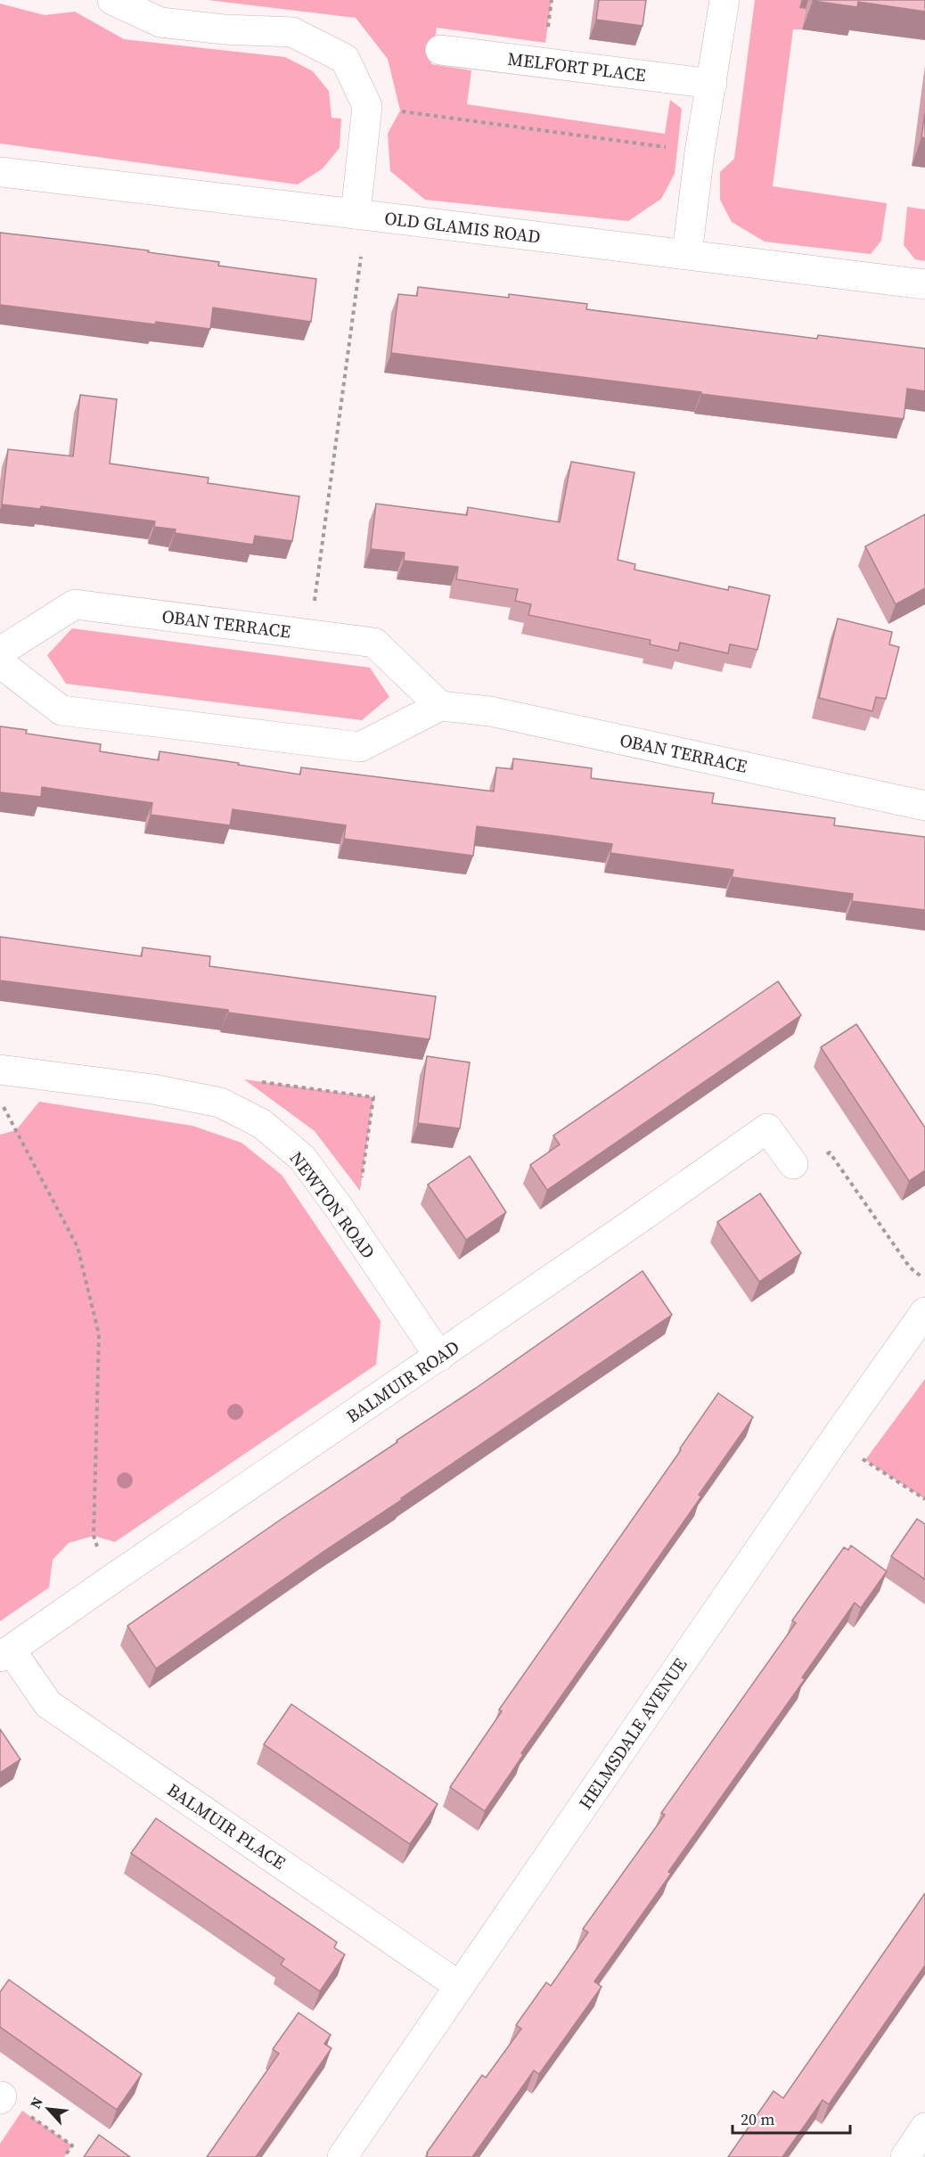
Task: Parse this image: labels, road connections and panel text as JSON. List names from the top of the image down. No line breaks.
{"streets":{"street":["MELFORT PLACE","OLD GLAMIS ROAD","OBAN TERRACE","NEWTON ROAD","BALMUIR ROAD","HELMSDALE AVENUE","BALMUIR PLACE"]},"crossings":[["NEWTON ROAD","BALMUIR ROAD"],["BALMUIR ROAD","BALMUIR PLACE"],["HELMSDALE AVENUE","BALMUIR PLACE"]],"scale_bar":"20 m","north":"top left"}
